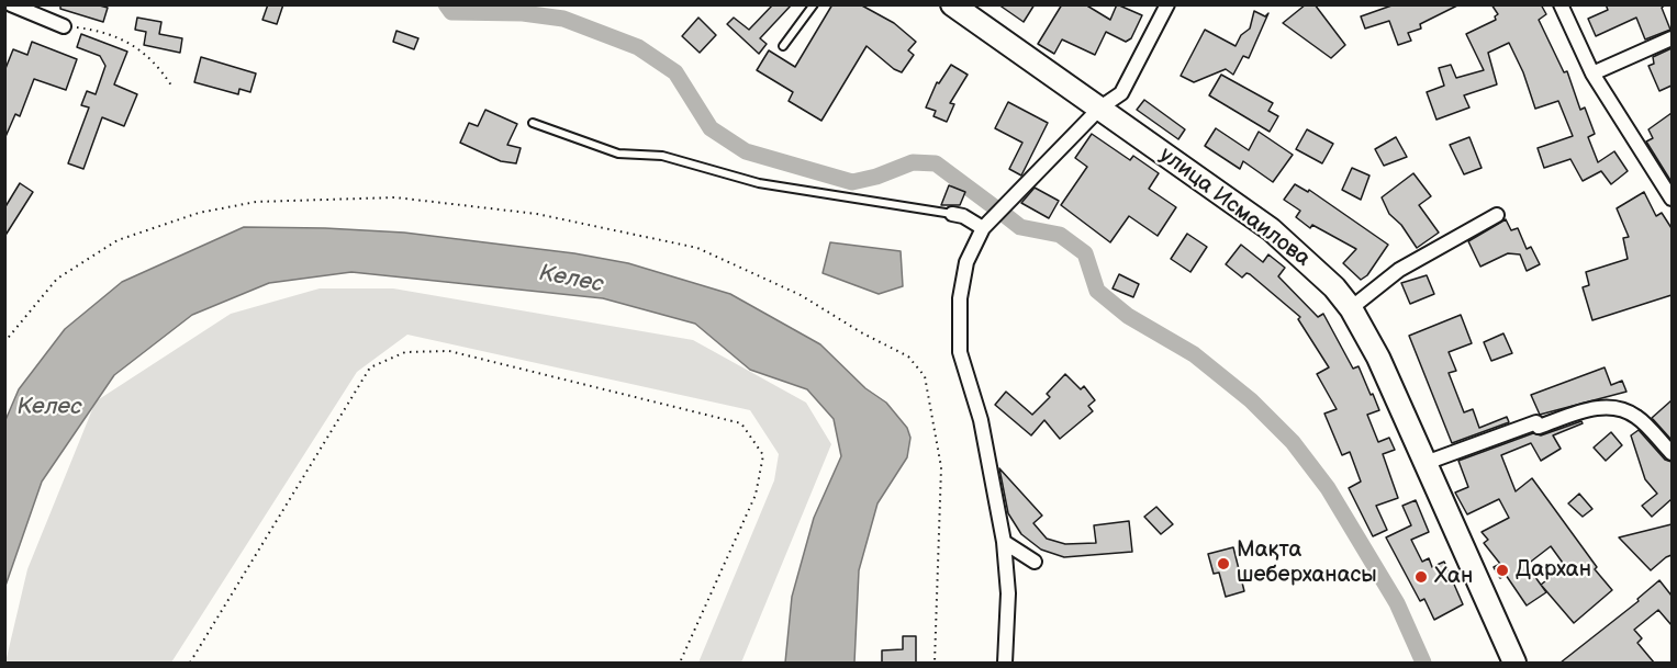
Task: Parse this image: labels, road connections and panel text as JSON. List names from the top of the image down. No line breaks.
{"streets":{"main road":["улица Исмаилова"]},"water":["Келес"],"places":["Мақта шеберханасы","Дархан","Хан"]}
